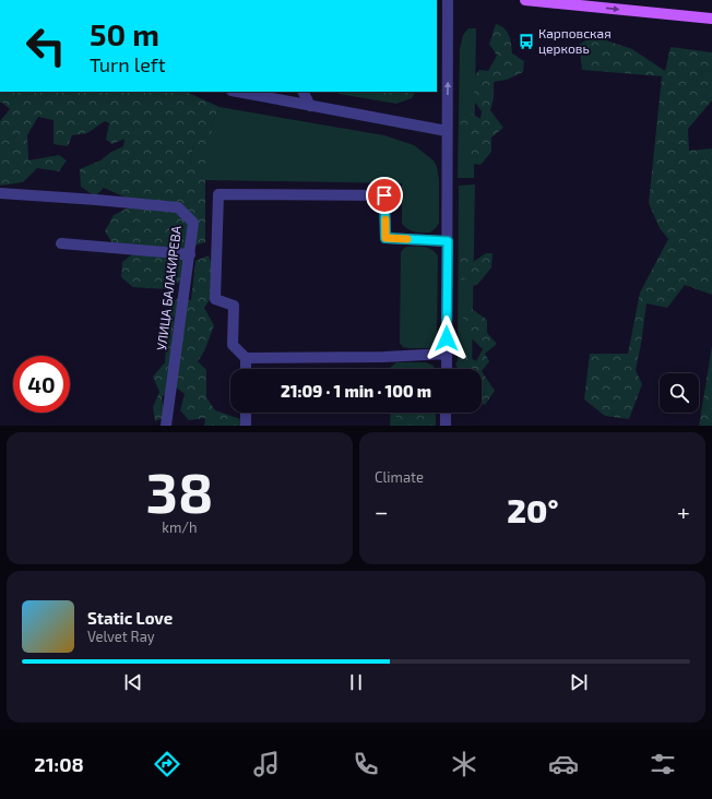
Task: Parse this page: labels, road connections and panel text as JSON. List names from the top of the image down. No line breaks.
{"streets":{"street":["УЛИЦА БАЛАКИРЕВА"]},"places":{"bus stop":["Карповская церковь"]},"page":{"turn":["50 m","Turn left"],"limit":"40","trip":"21:09 · 1 min · 100 m","tile":[["38","km/h"],"Climate"],"heat":["−","20°","+"],"song":["Static Love","Velvet Ray"],"tabs":"21:08"}}
